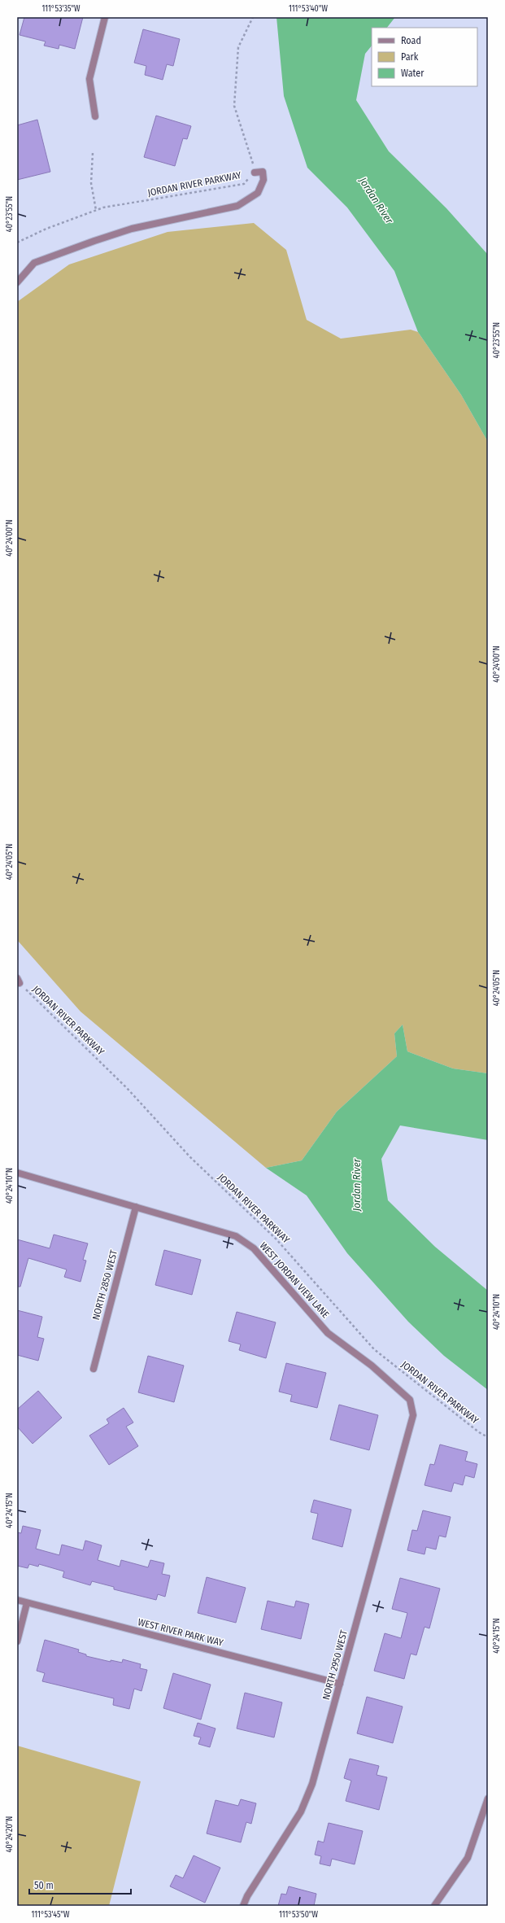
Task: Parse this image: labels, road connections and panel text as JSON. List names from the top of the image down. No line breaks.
{"streets":{"street":["WEST JORDAN VIEW LANE","NORTH 2850 WEST","WEST RIVER PARK WAY","NORTH 2950 WEST"],"path":["JORDAN RIVER PARKWAY"]},"crossings":[["WEST JORDAN VIEW LANE","NORTH 2850 WEST"],["WEST JORDAN VIEW LANE","NORTH 2950 WEST"],["WEST RIVER PARK WAY","NORTH 2950 WEST"]],"water":["Jordan River"],"legend":["Road","Park","Water"],"scale_bar":"50 m","coordinates":["111°53'35\"W","111°53'40\"W","40°23'55\"N","40°24'00\"N","40°24'05\"N","40°24'10\"N","40°24'15\"N","40°24'20\"N","111°53'45\"W","111°53'50\"W"]}
